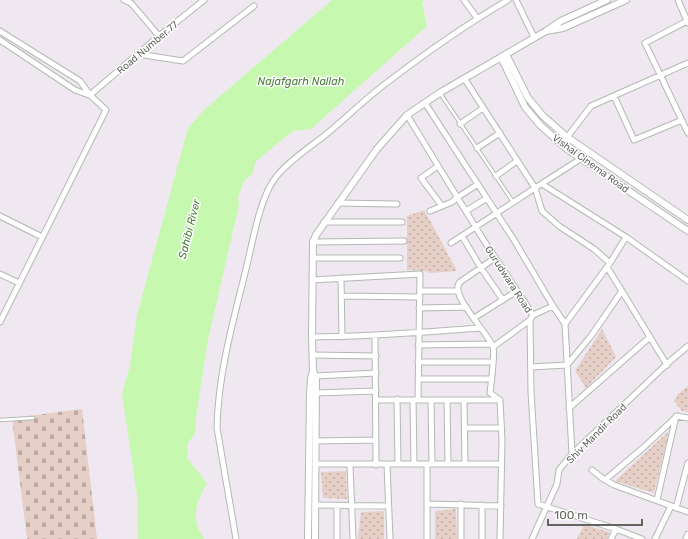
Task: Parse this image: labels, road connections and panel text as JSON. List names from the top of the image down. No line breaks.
{"streets":{"street":["Road Number 77","Vishal Cinema Road","Gurudwara Road","Shiv Mandir Road"]},"crossings":[["Gurudwara Road","Shiv Mandir Road"]],"water":["Najafgarh Nallah","Sahibi River"],"scale_bar":"100 m"}
